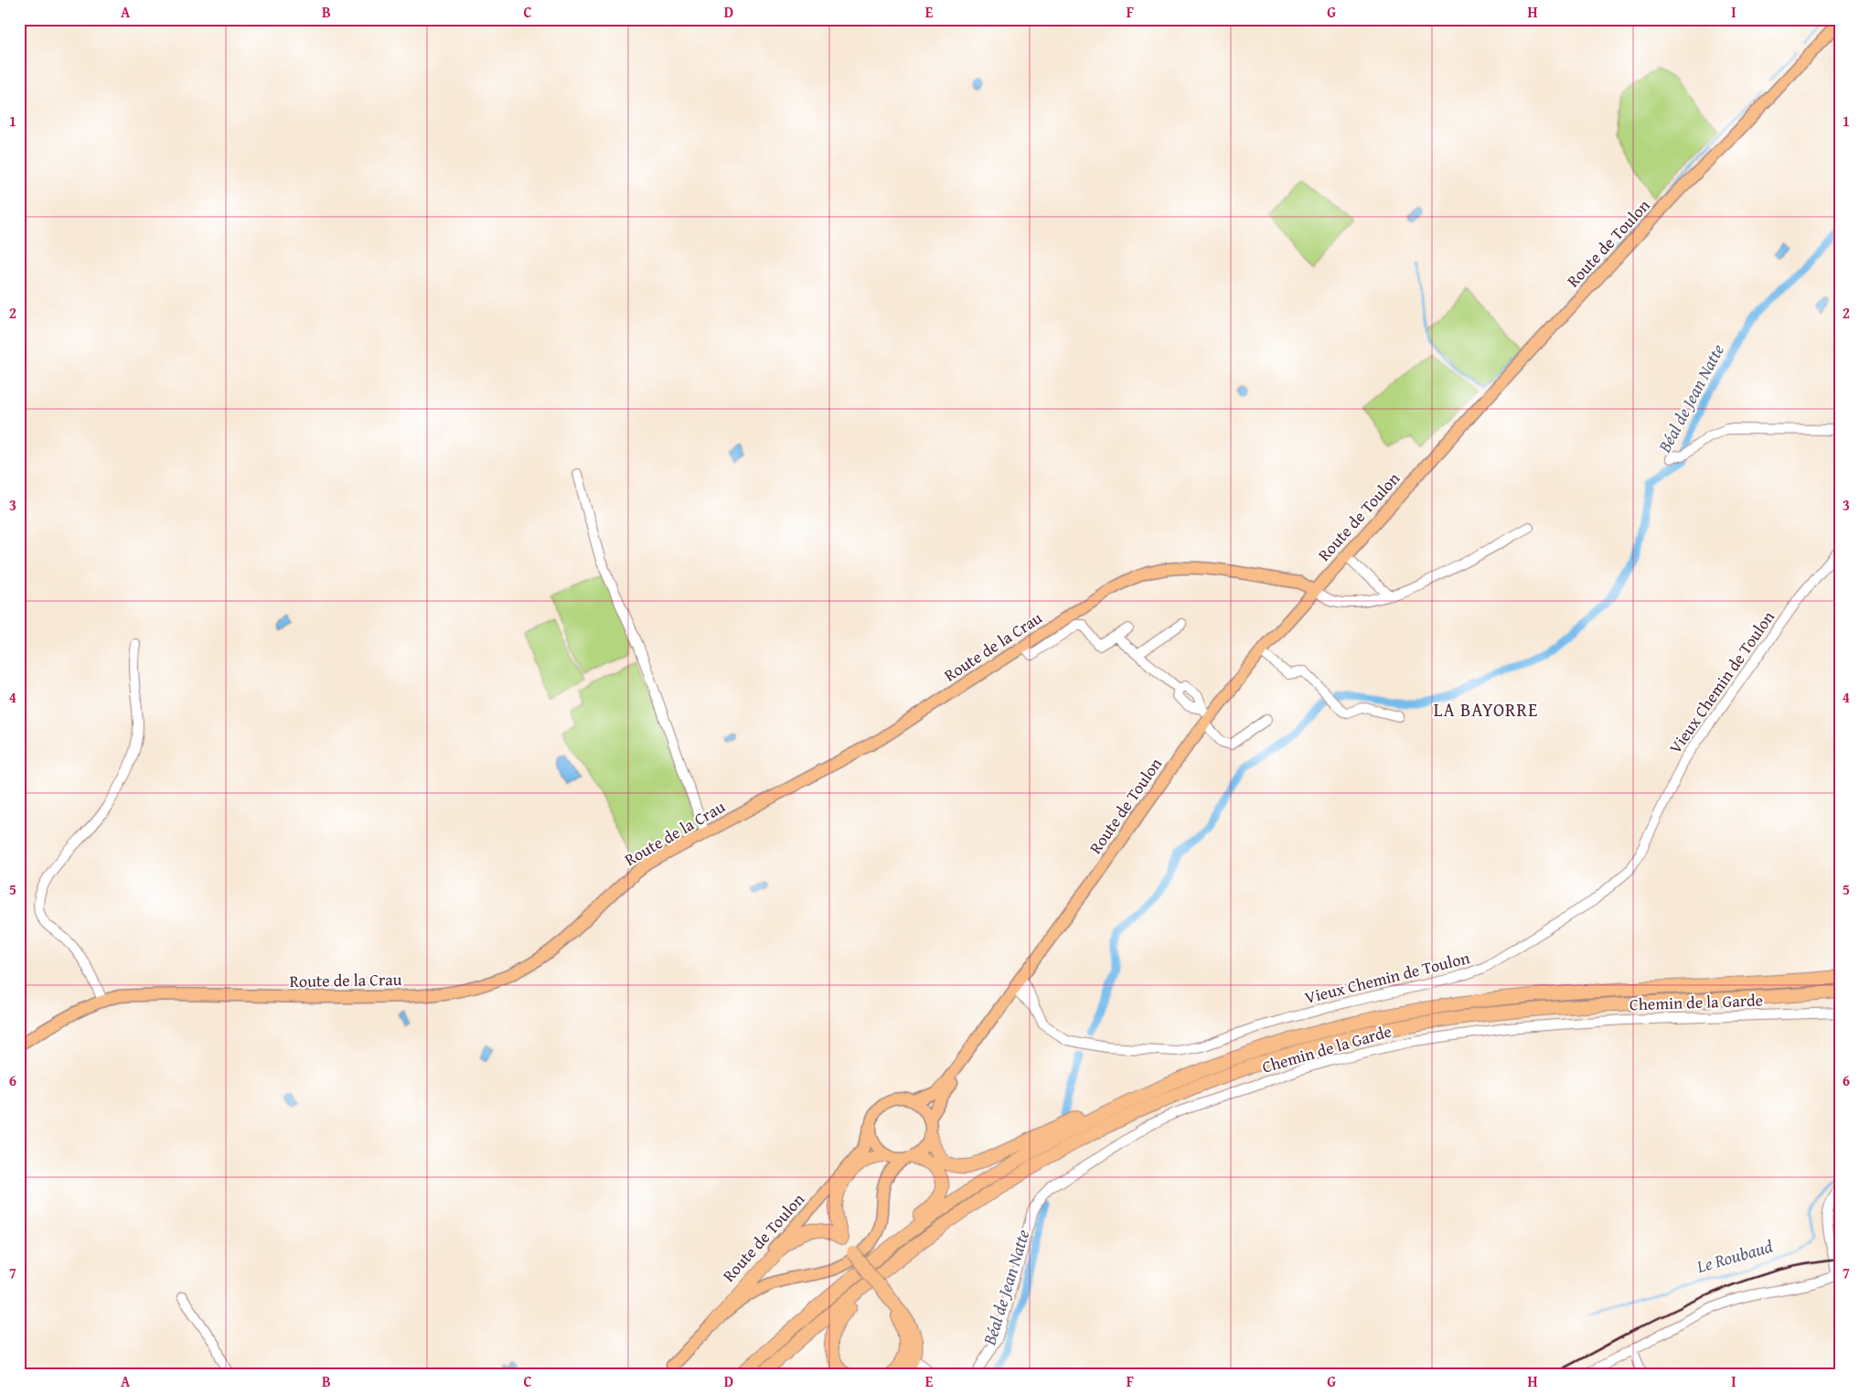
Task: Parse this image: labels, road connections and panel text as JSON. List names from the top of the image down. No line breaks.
{"streets":{"main road":["Route de Toulon","Route de la Crau"],"street":["Vieux Chemin de Toulon","Chemin de la Garde"]},"crossings":[["Route de Toulon","Route de la Crau"],["Route de Toulon","Vieux Chemin de Toulon"]],"districts":["LA BAYORRE"],"water":["Béal de Jean Natte","Le Roubaud"],"grid":{"columns":["A","B","C","D","E","F","G","H","I"],"rows":["1","2","3","4","5","6","7"]}}
